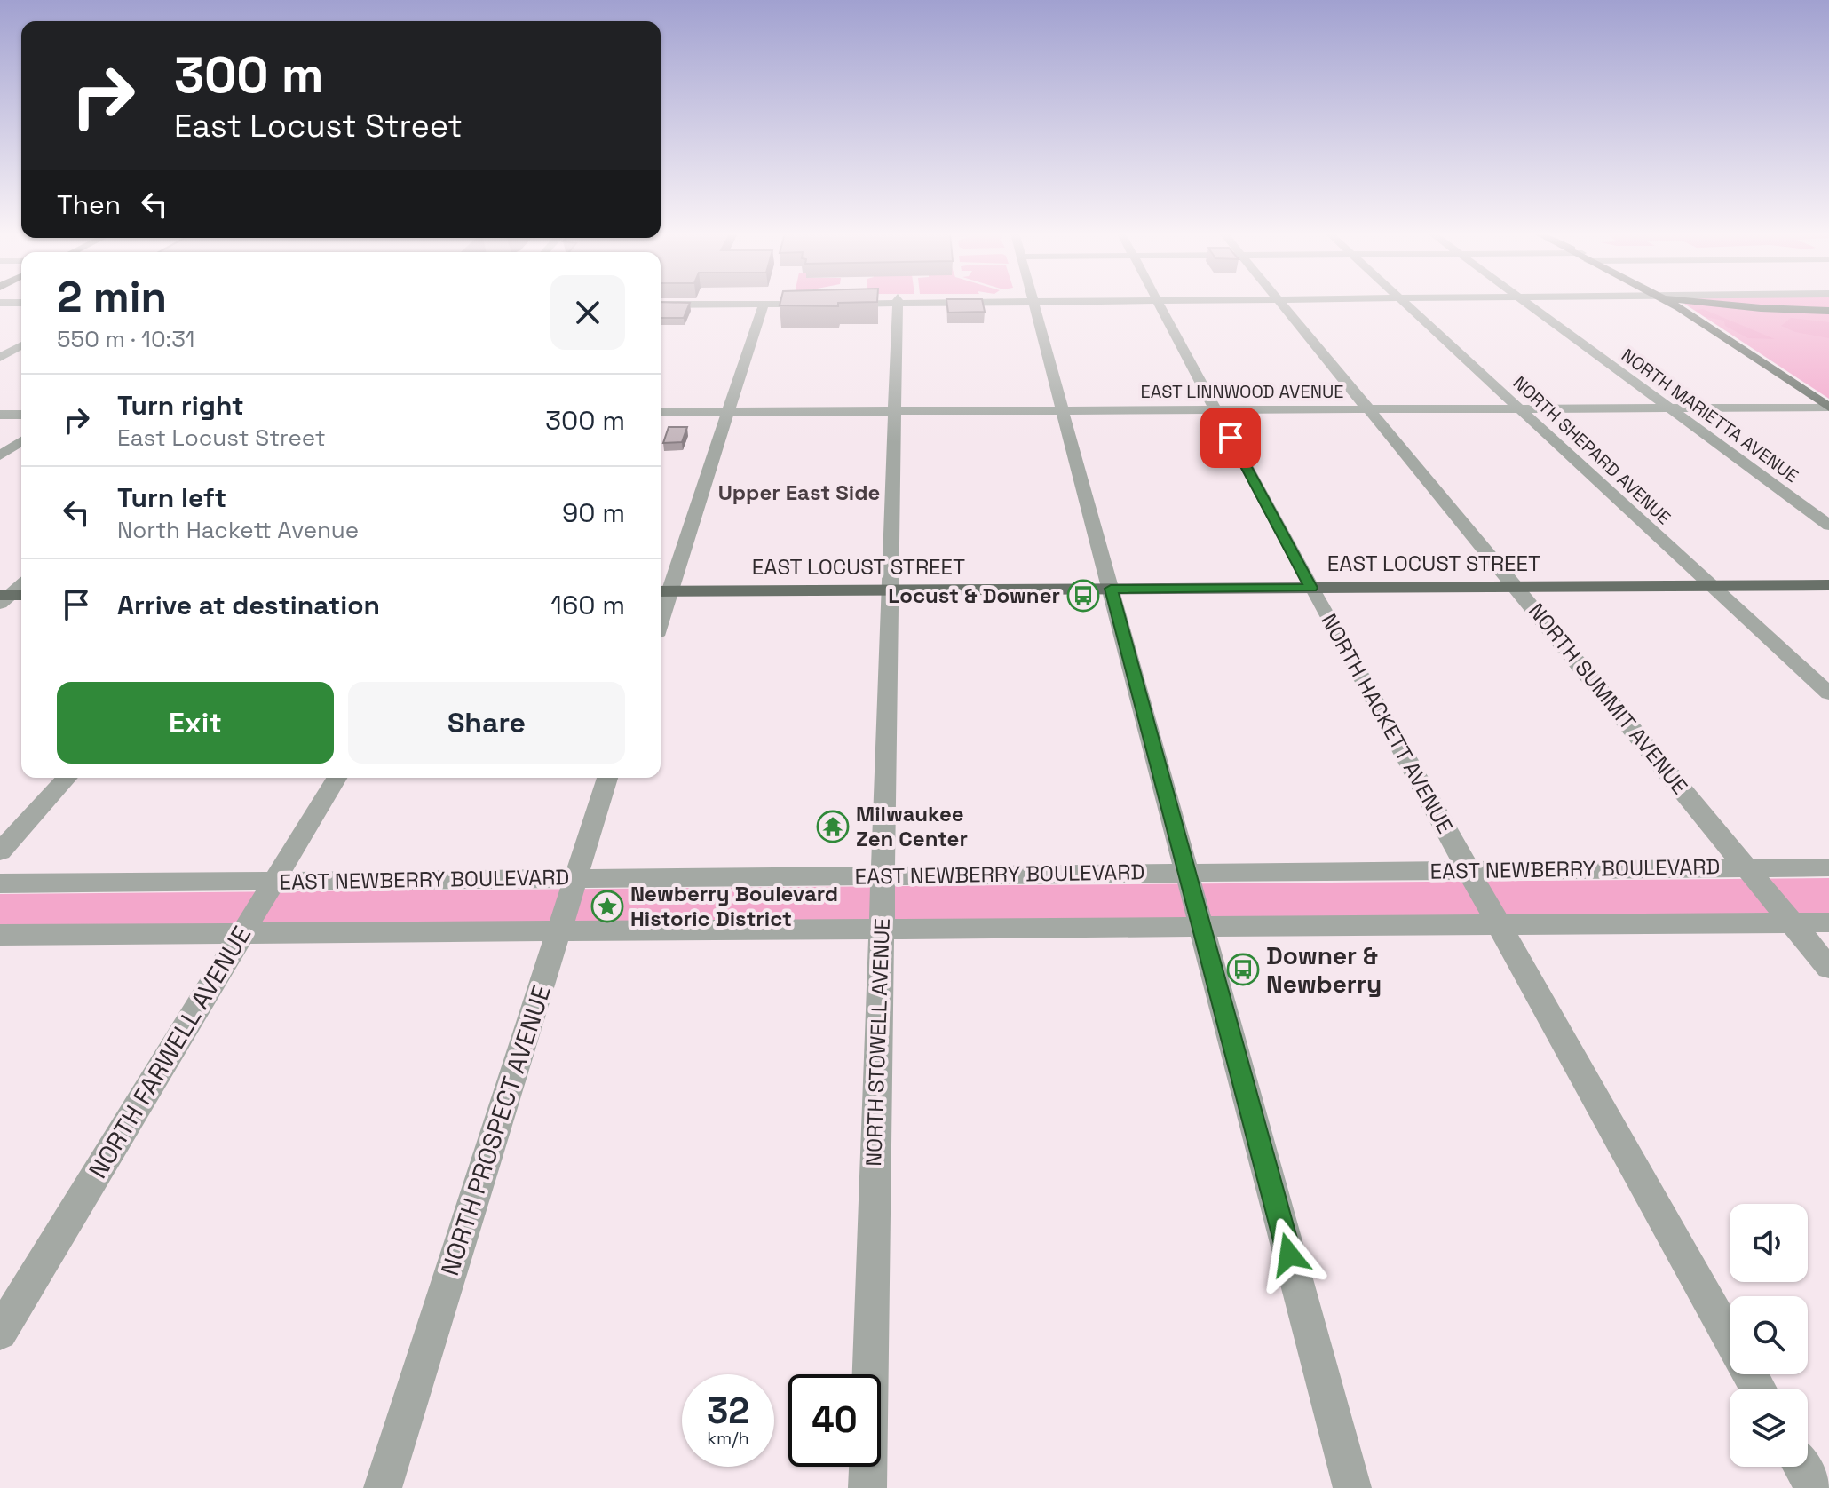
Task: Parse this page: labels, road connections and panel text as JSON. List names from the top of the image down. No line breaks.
{"streets":{"main road":["EAST LOCUST STREET"],"street":["EAST LINNWOOD AVENUE","NORTH MARIETTA AVENUE","NORTH SHEPARD AVENUE","NORTH SUMMIT AVENUE","NORTH HACKETT AVENUE","EAST NEWBERRY BOULEVARD","NORTH STOWELL AVENUE","NORTH FARWELL AVENUE","NORTH PROSPECT AVENUE"]},"crossings":[["EAST LINNWOOD AVENUE","NORTH MARIETTA AVENUE"],["EAST LINNWOOD AVENUE","NORTH SHEPARD AVENUE"],["EAST LINNWOOD AVENUE","NORTH SUMMIT AVENUE"],["EAST LINNWOOD AVENUE","NORTH HACKETT AVENUE"],["EAST LINNWOOD AVENUE","NORTH STOWELL AVENUE"],["NORTH SHEPARD AVENUE","EAST LOCUST STREET"],["EAST LOCUST STREET","NORTH SUMMIT AVENUE"],["EAST LOCUST STREET","NORTH HACKETT AVENUE"],["EAST LOCUST STREET","NORTH STOWELL AVENUE"],["NORTH SUMMIT AVENUE","EAST NEWBERRY BOULEVARD"],["NORTH HACKETT AVENUE","EAST NEWBERRY BOULEVARD"],["EAST NEWBERRY BOULEVARD","NORTH STOWELL AVENUE"],["EAST NEWBERRY BOULEVARD","NORTH FARWELL AVENUE"],["EAST NEWBERRY BOULEVARD","NORTH PROSPECT AVENUE"]],"districts":["Upper East Side"],"places":{"bus stop":["Locust & Downer","Downer & Newberry"],"temple":["Milwaukee Zen Center"],"place":["Newberry Boulevard Historic District"]},"page":{"turn":["300 m","East Locust Street"],"then":"Then","heading":["2 min","550 m · 10:31"],"list":[{"name":"Turn right","note":"East Locust Street","value":"300 m"},{"name":"Turn left","note":"North Hackett Avenue","value":"90 m"},{"name":"Arrive at destination","value":"160 m"}],"buttons":["Exit","Share"],"speed":"32 km/h","limit":"40"}}
